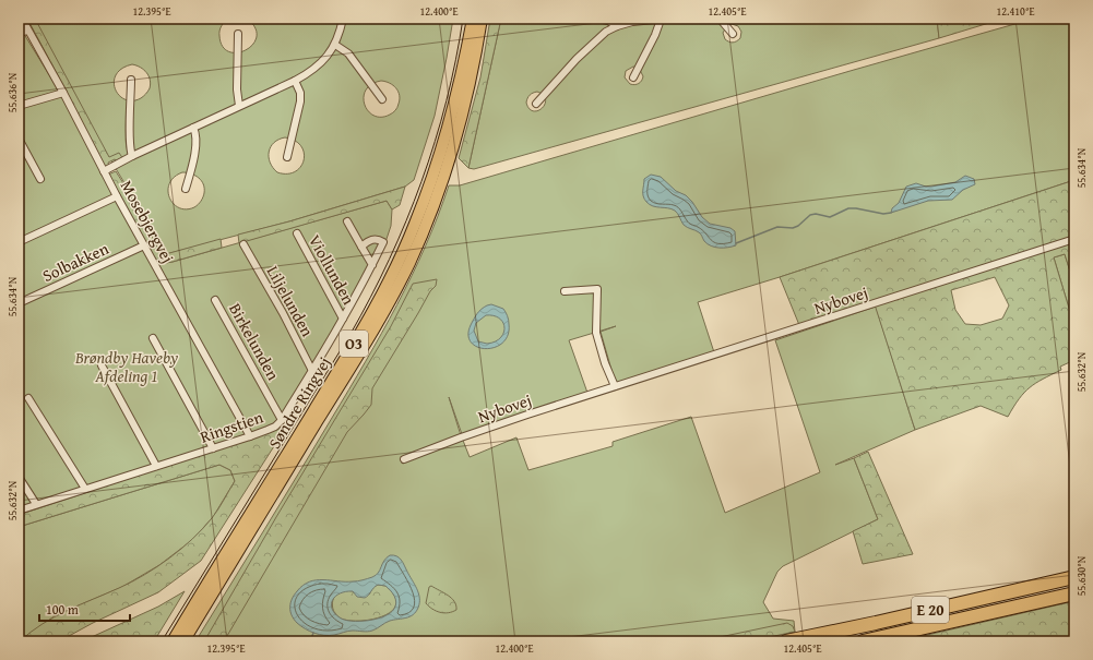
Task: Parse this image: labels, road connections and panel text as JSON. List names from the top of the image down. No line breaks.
{"streets":{"highway":["E 20"],"main road":["O3","Søndre Ringvej"],"street":["Mosebjergvej","Solbakken","Viollunden","Nybovej","Liljelunden","Birkelunden","Ringstien"]},"crossings":[["Mosebjergvej","Solbakken"],["Mosebjergvej","Ringstien"],["Viollunden","Ringstien"],["Liljelunden","Ringstien"],["Birkelunden","Ringstien"]],"parks":["Brøndby Haveby Afdeling 1"],"scale_bar":"100 m","coordinates":["12.395°E","12.400°E","12.405°E","12.410°E","55.636°N","55.634°N","55.632°N","55.630°N"]}
